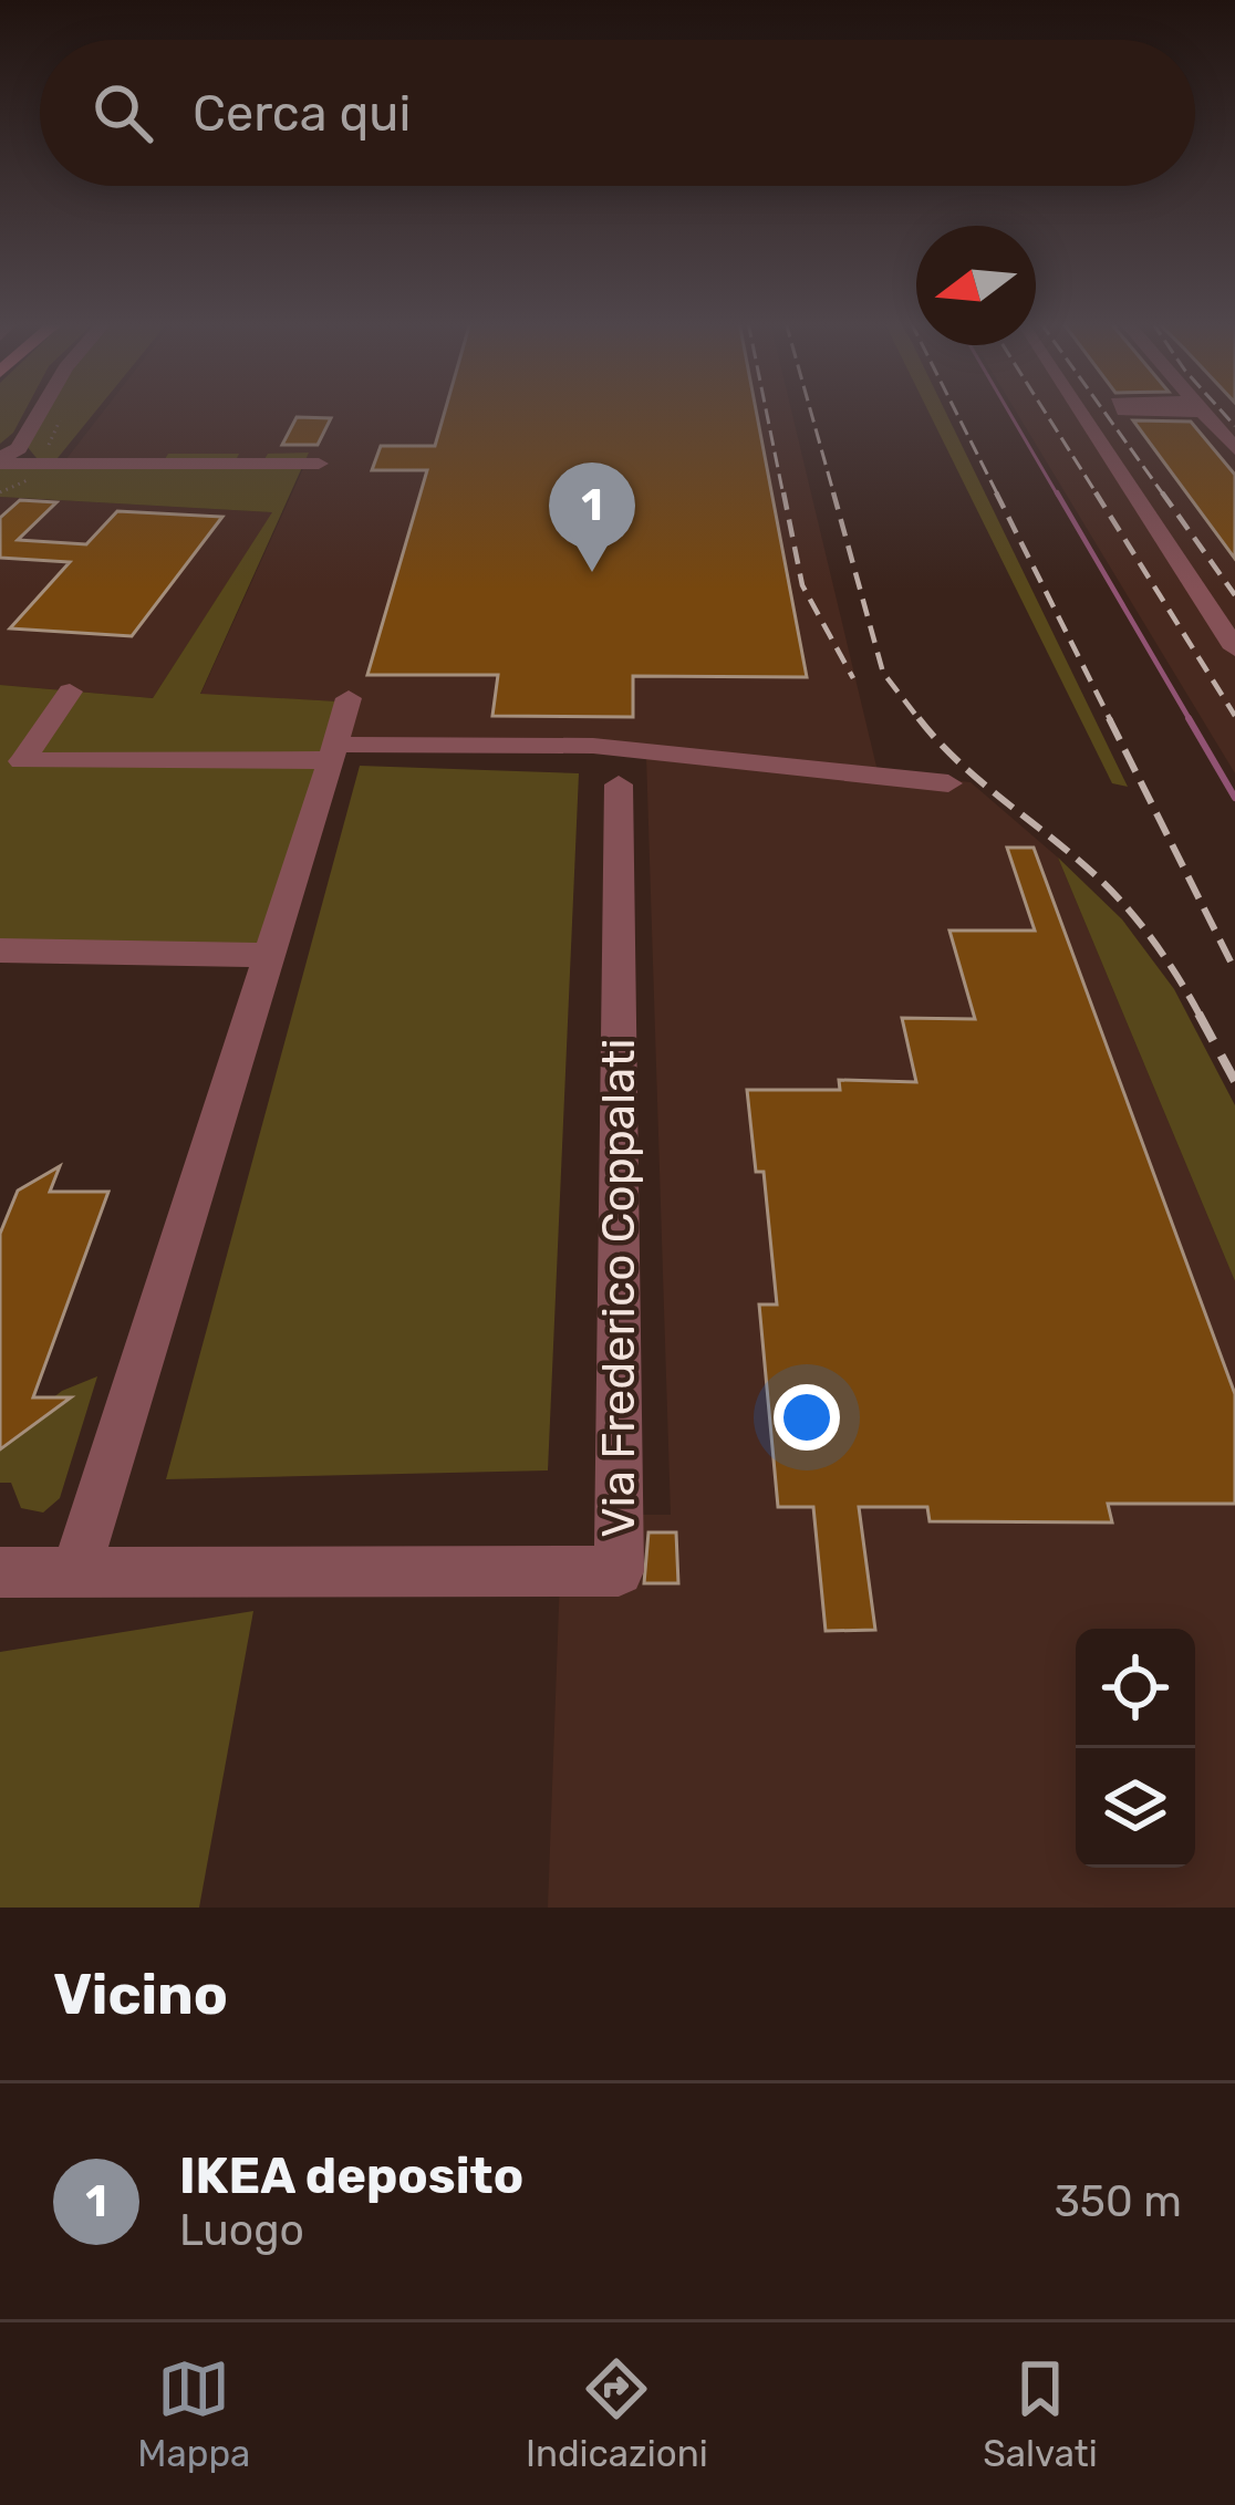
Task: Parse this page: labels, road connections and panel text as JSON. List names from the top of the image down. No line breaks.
{"streets":{"street":["Via Frederico Coppalati"]},"north":"left","page":{"search":"Cerca qui","pins":"1","heading":"Vicino","list":[{"mark":"1","name":"IKEA deposito","note":"Luogo","value":"350 m"}],"nav":["Mappa","Indicazioni","Salvati"]}}
